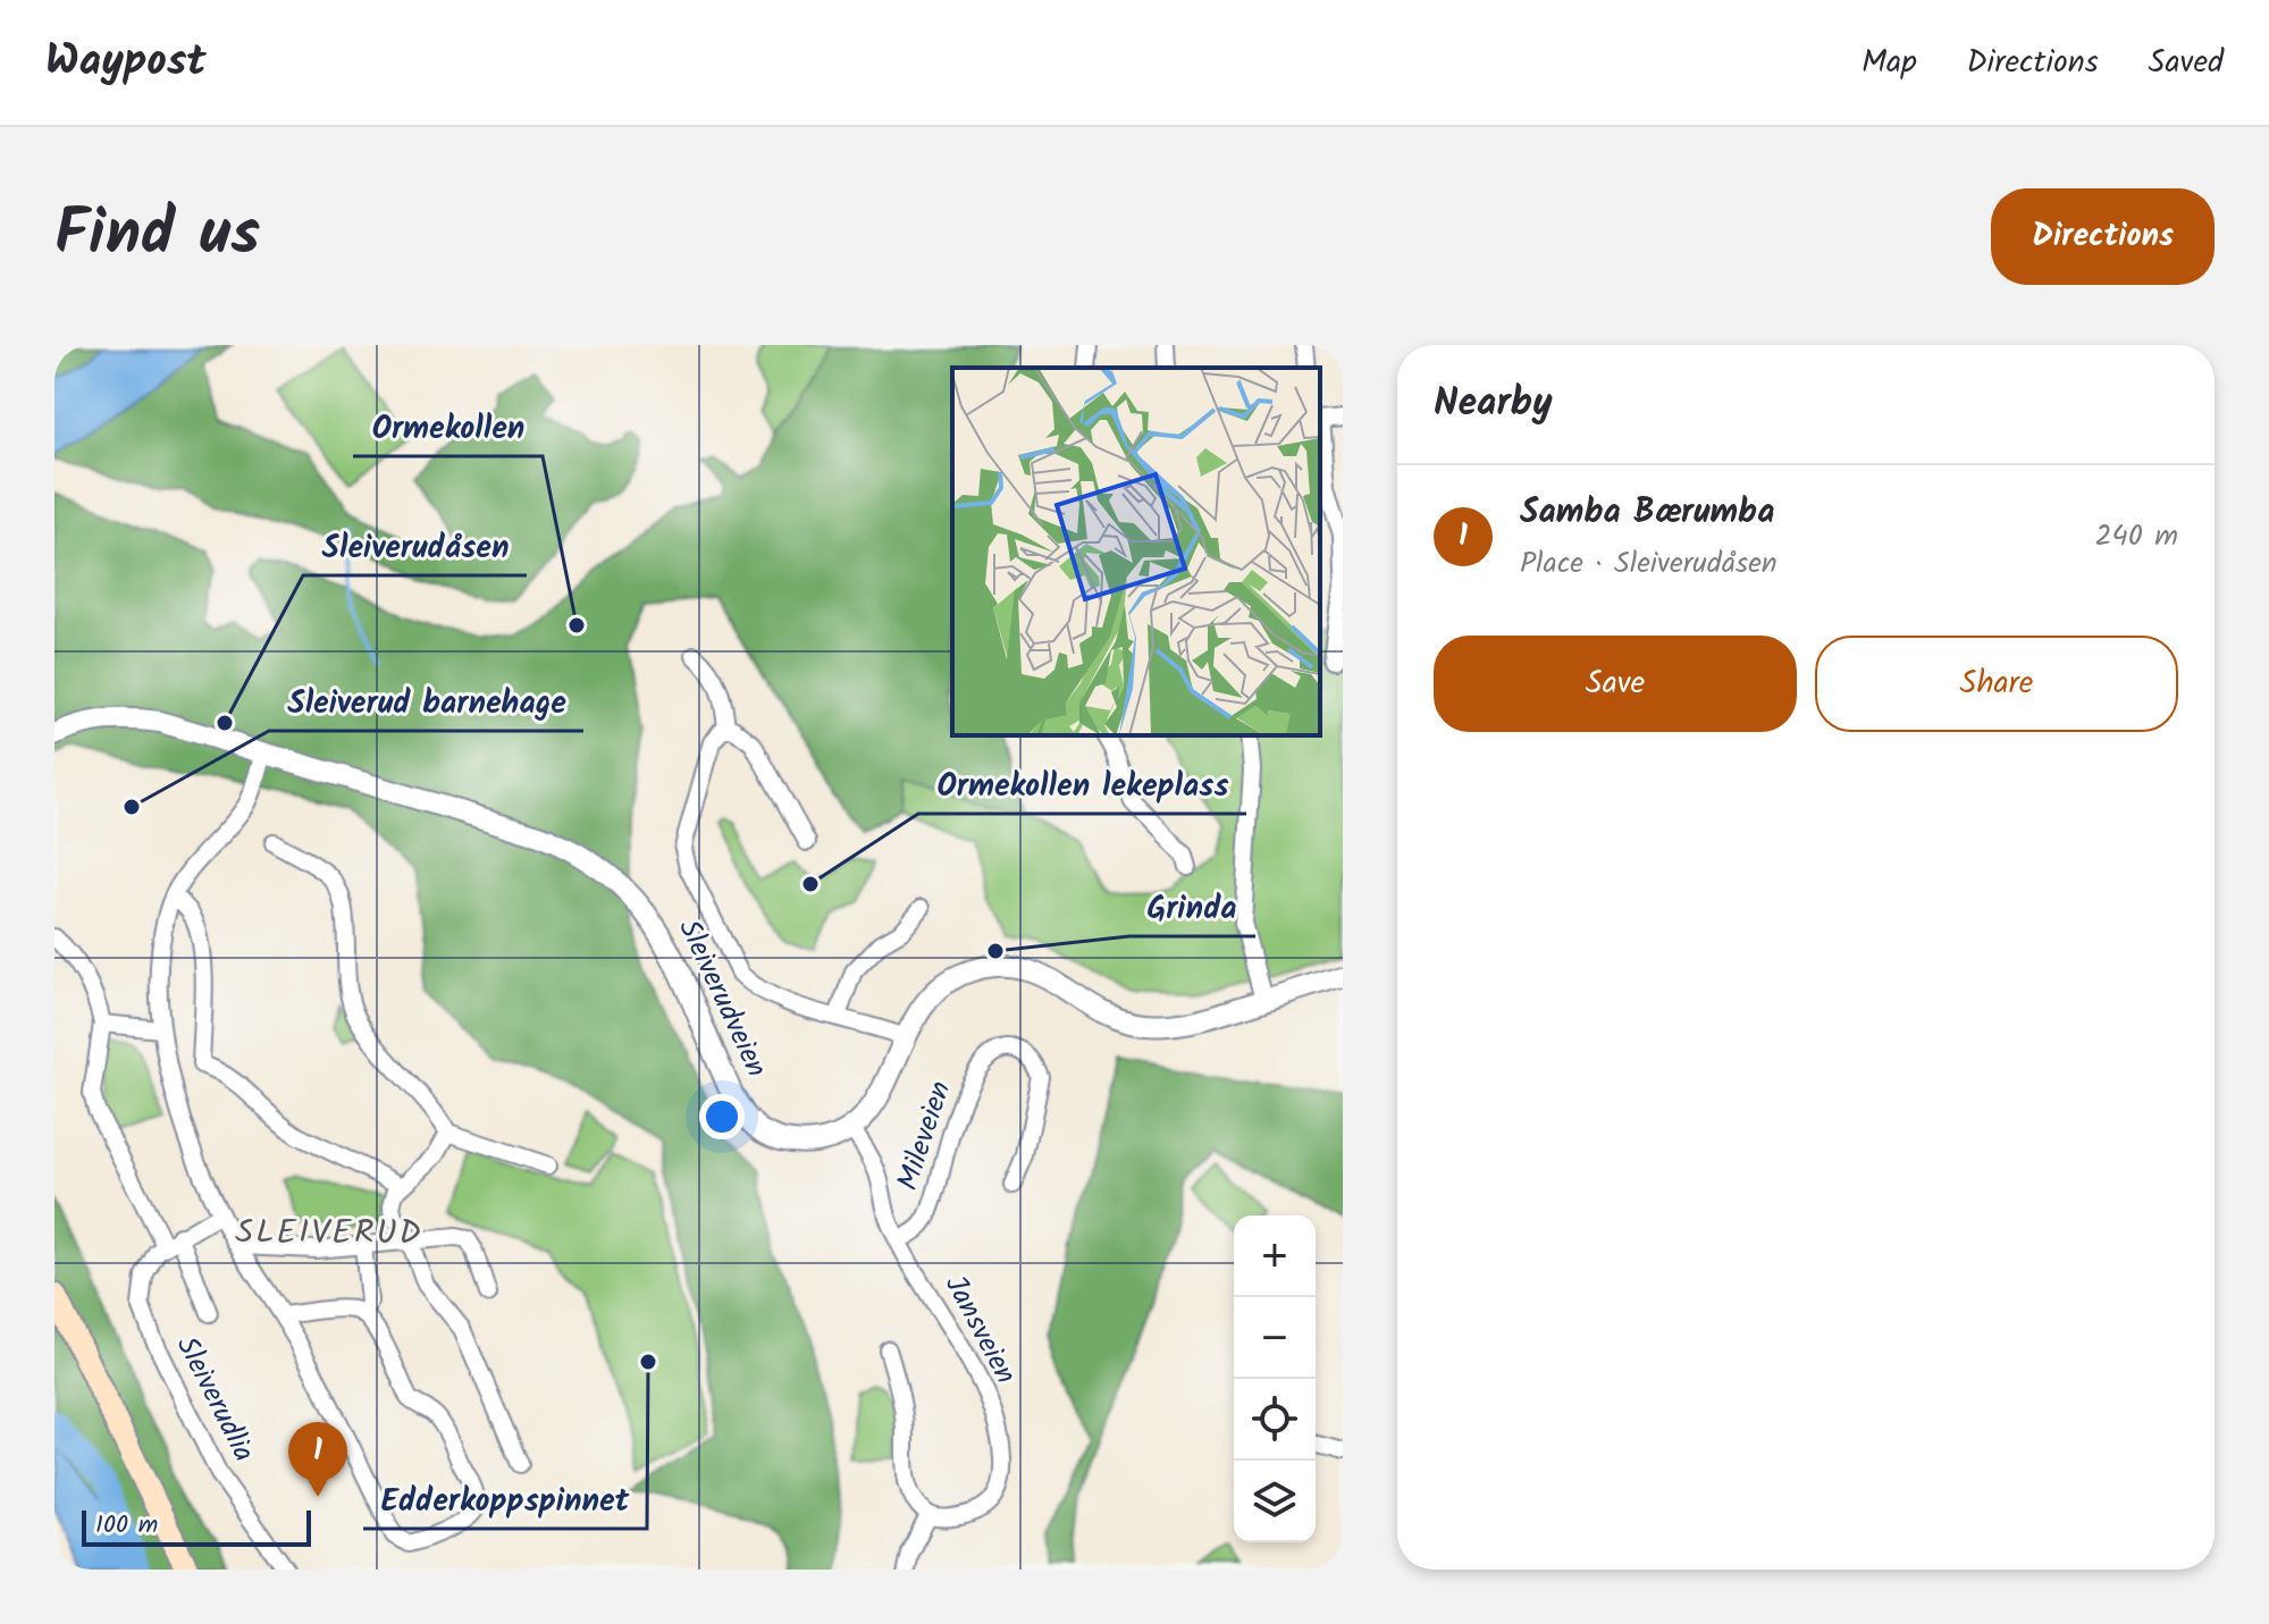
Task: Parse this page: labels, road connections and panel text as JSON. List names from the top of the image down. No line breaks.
{"streets":{"street":["Sleiverudveien","Mileveien","Jansveien","Sleiverudlia"]},"crossings":[["Sleiverudveien","Jansveien"],["Mileveien","Jansveien"]],"districts":["SLEIVERUD"],"places":["Ormekollen","Sleiverudåsen","Sleiverud barnehage","Ormekollen lekeplass","Grinda","Edderkoppspinnet"],"scale_bar":"100 m","page":{"header":"Waypost","nav":["Map","Directions","Saved"],"title":"Find us","buttons":["Directions",["Save","Share"]],"heading":"Nearby","list":[{"mark":"1","name":"Samba Bærumba","note":"Place · Sleiverudåsen","value":"240 m"}],"map_buttons":["+","−"],"pins":"1","scale":"100 m"}}
